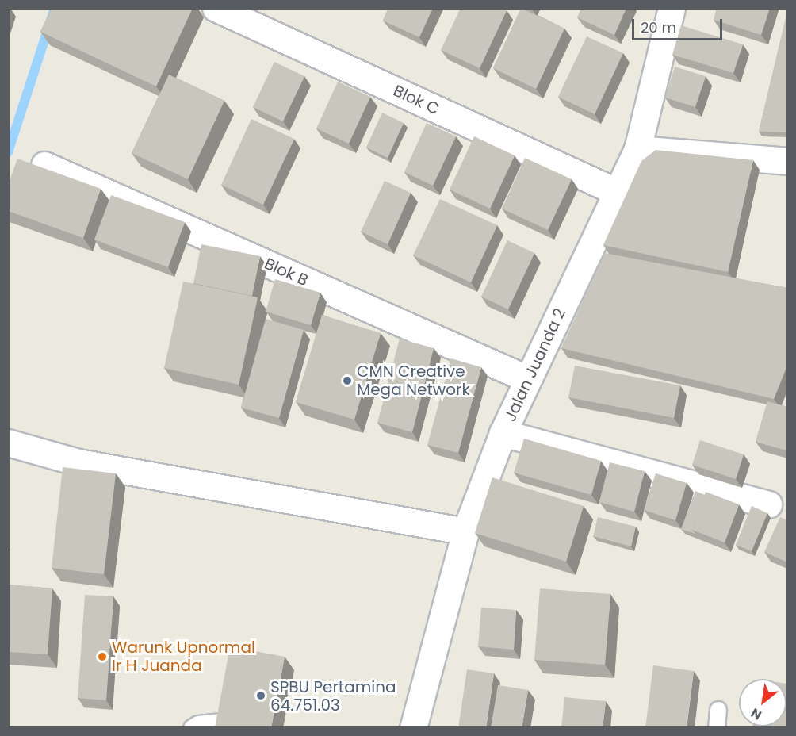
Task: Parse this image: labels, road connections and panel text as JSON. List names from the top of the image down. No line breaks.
{"streets":{"street":["Blok C","Blok B","Jalan Juanda 2"]},"crossings":[["Blok C","Jalan Juanda 2"],["Blok B","Jalan Juanda 2"]],"places":["CMN Creative Mega Network","Warunk Upnormal Ir H Juanda","SPBU Pertamina 64.751.03"],"scale_bar":"20 m","north":"bottom left"}
